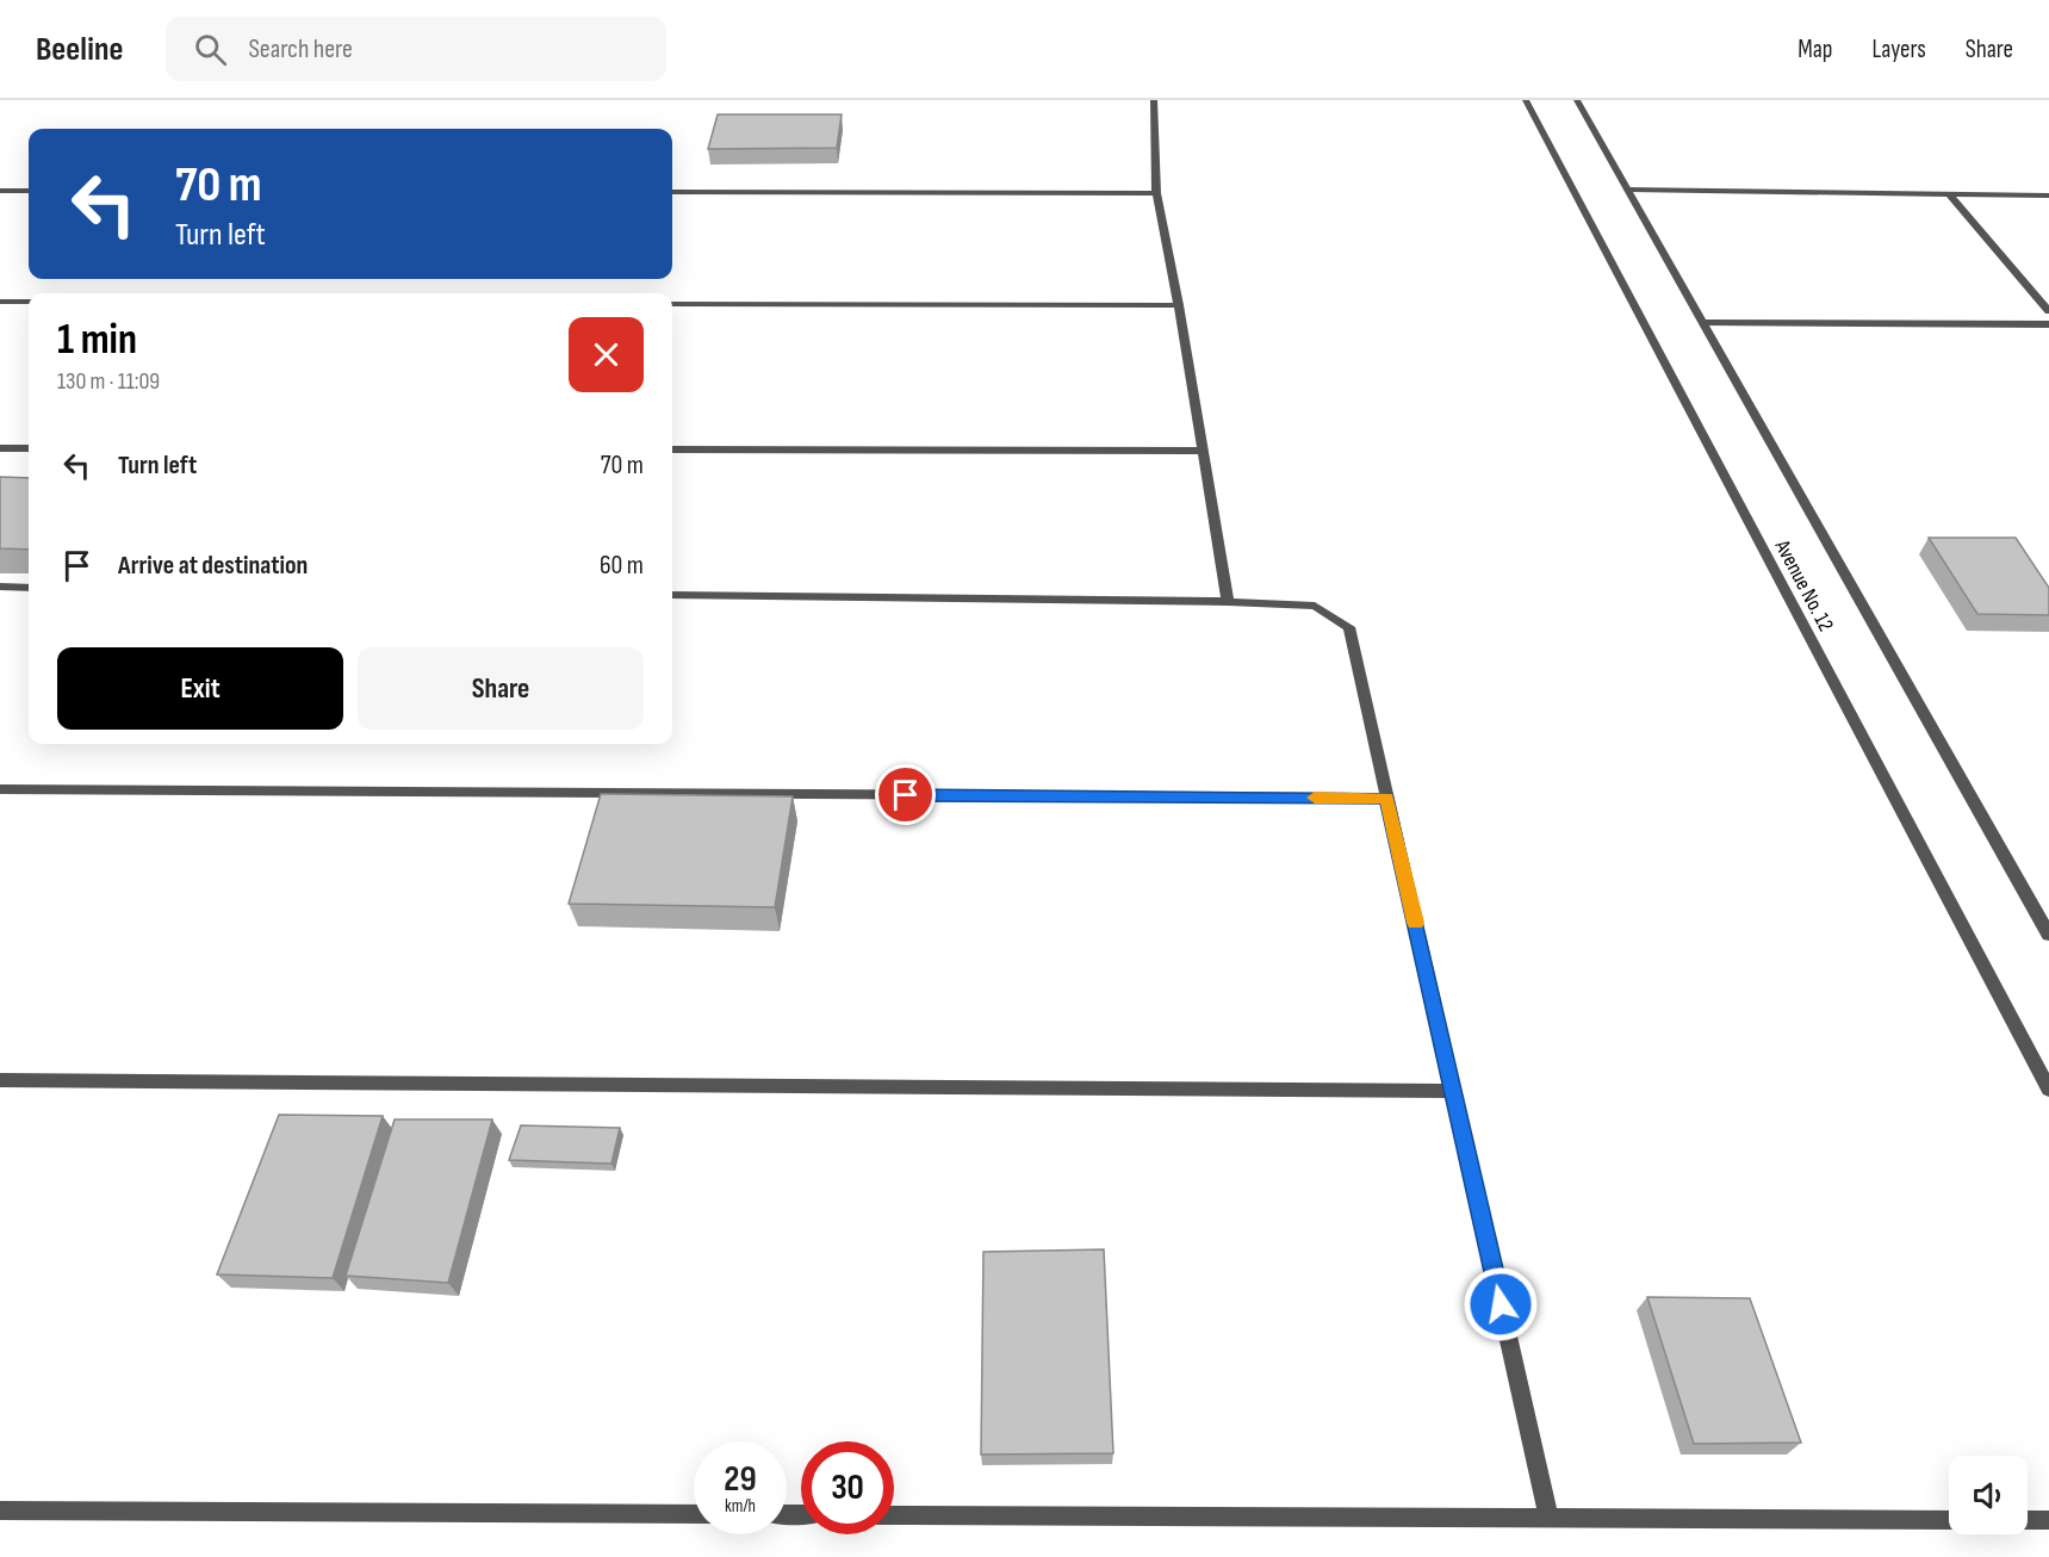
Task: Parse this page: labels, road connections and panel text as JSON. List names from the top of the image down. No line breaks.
{"streets":{"street":["Avenue No. 12"]},"page":{"header":"Beeline","search":"Search here","nav":["Map","Layers","Share"],"turn":["70 m","Turn left"],"heading":["1 min","130 m · 11:09"],"list":[{"name":"Turn left","value":"70 m"},{"name":"Arrive at destination","value":"60 m"}],"buttons":["Exit","Share"],"speed":"29 km/h","limit":"30"}}
